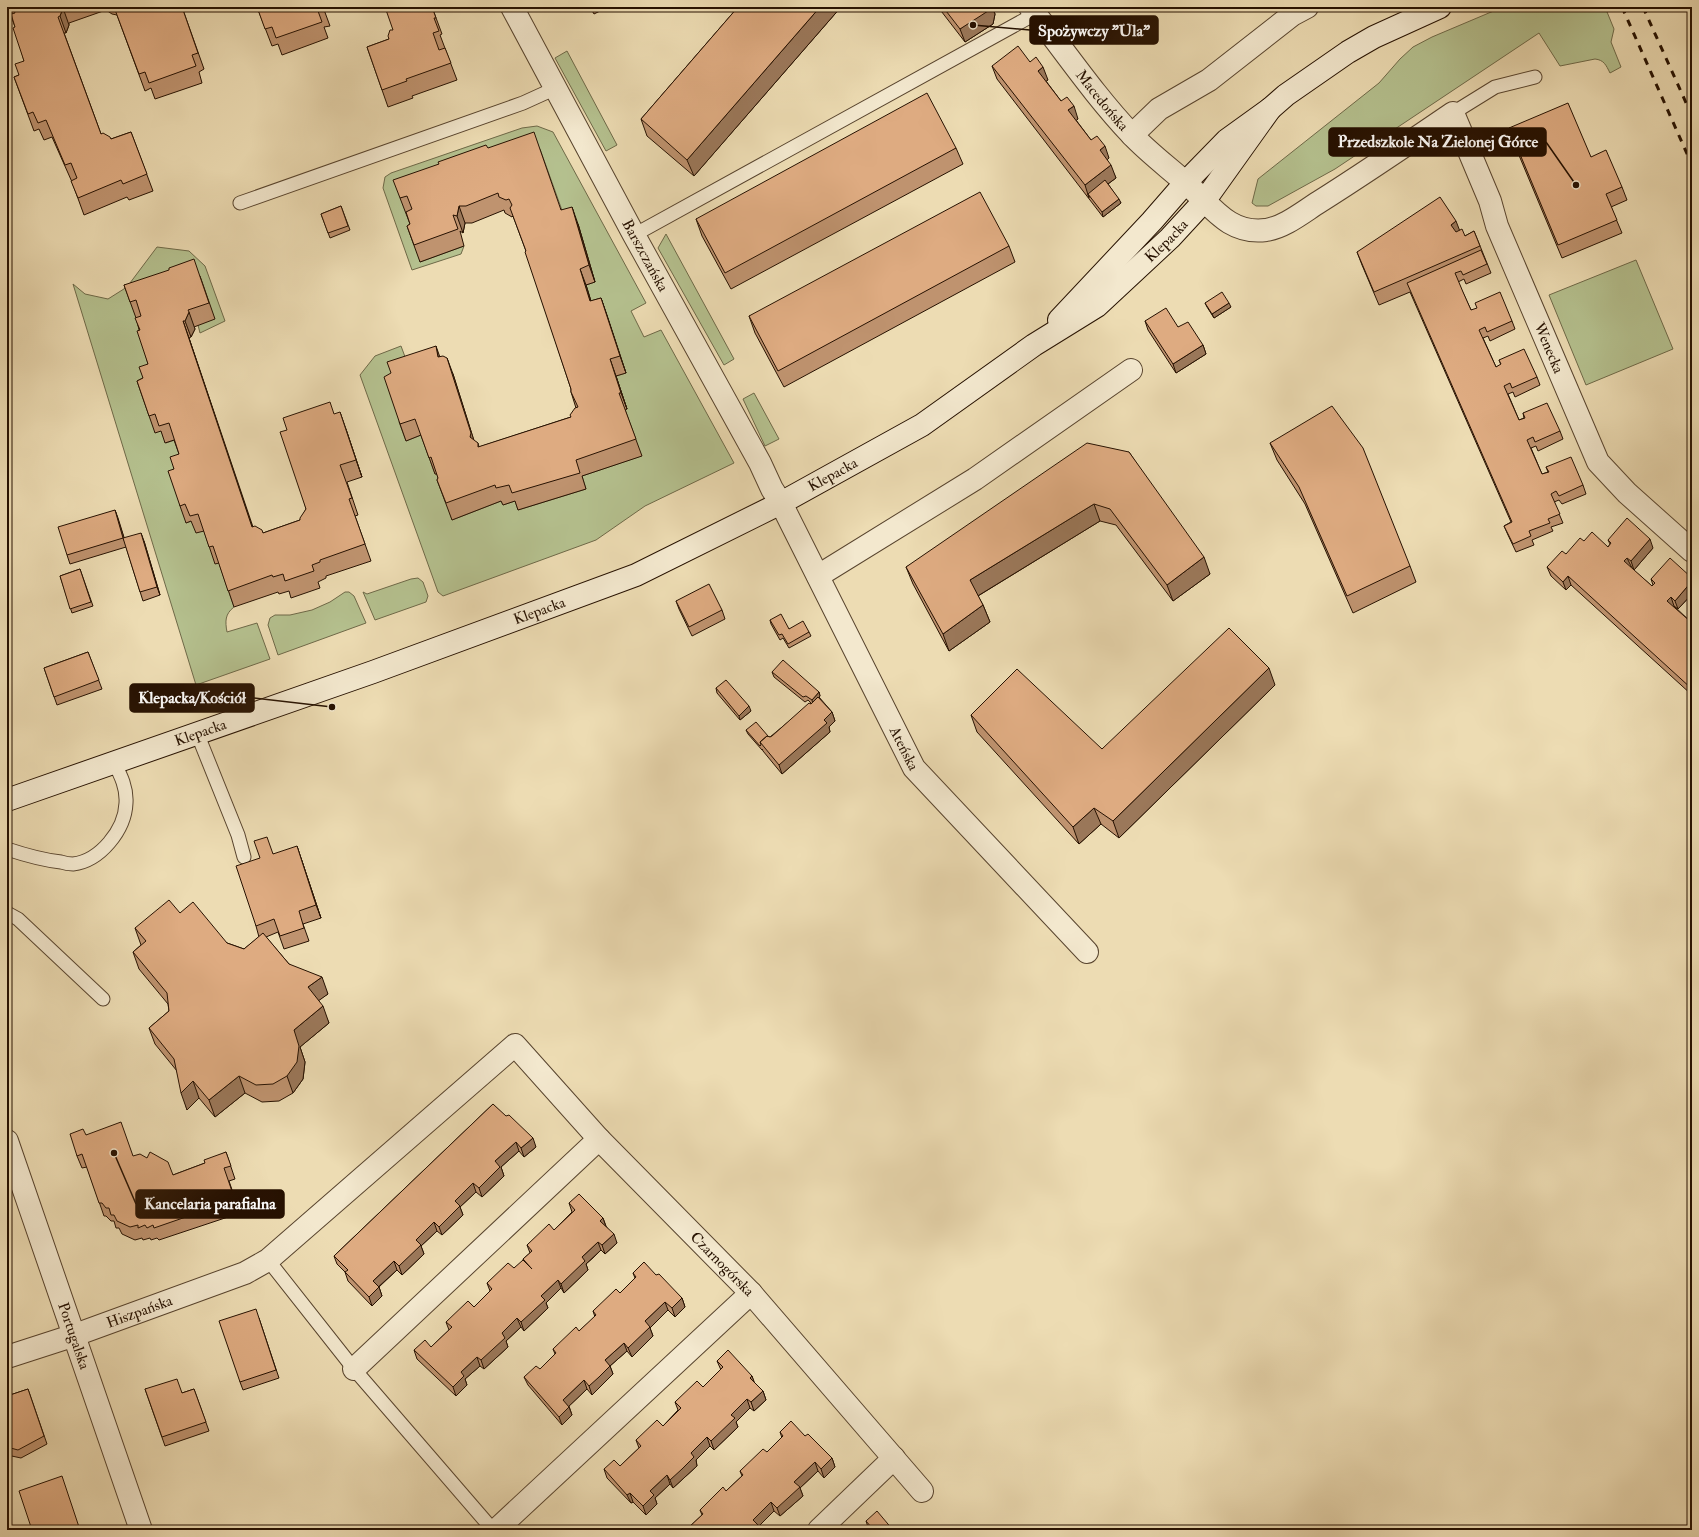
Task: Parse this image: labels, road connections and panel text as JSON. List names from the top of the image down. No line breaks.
{"streets":{"street":["Macedońska","Klepacka","Barszczańska","Wenecka","Ateńska","Czarnogórska","Hiszpańska","Portugalska"]},"crossings":[["Macedońska","Klepacka"],["Macedońska","Wenecka"],["Klepacka","Barszczańska"],["Klepacka","Ateńska"],["Barszczańska","Ateńska"],["Czarnogórska","Hiszpańska"],["Hiszpańska","Portugalska"]],"places":["Spożywczy \"Ula\"","Przedszkole Na Zielonej Górce","Klepacka/Kościół","Kancelaria parafialna"]}
